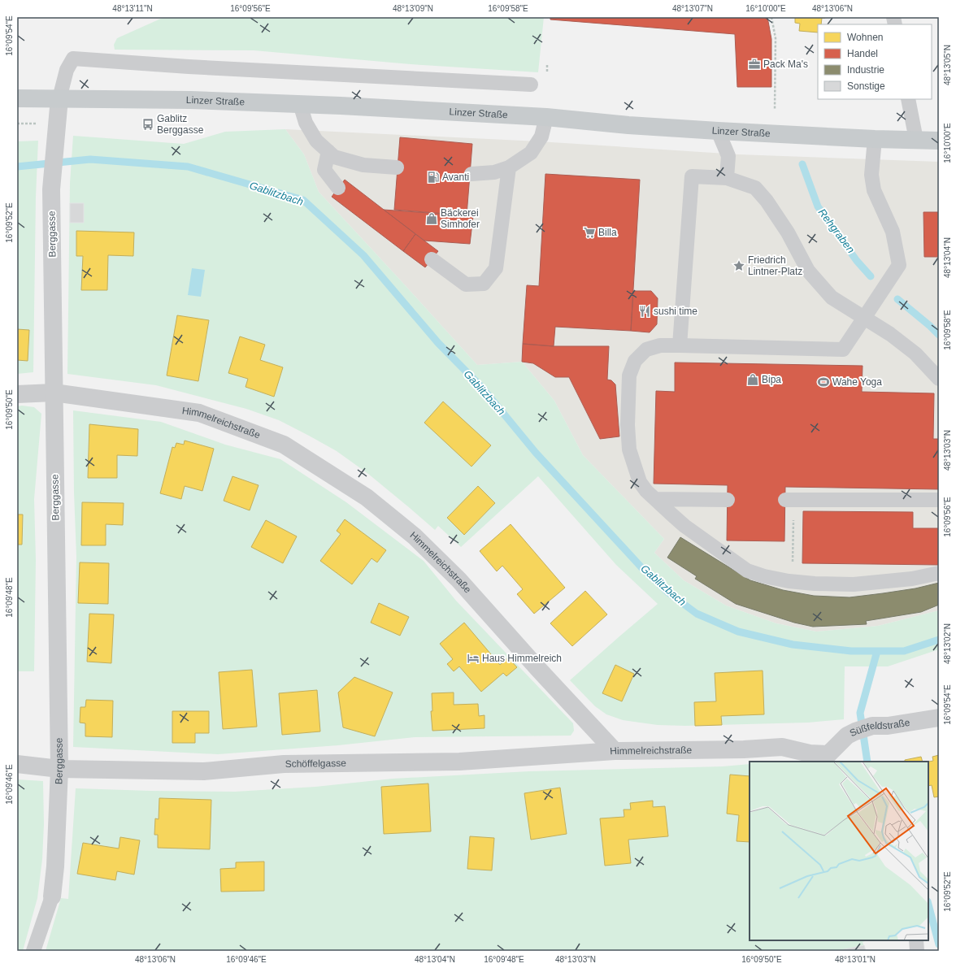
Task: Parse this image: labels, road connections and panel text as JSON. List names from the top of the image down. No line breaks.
{"streets":{"main road":["Linzer Straße"],"street":["Berggasse","Himmelreichstraße","Süßfeldstraße","Schöffelgasse"]},"crossings":[["Linzer Straße","Berggasse"],["Berggasse","Himmelreichstraße"],["Berggasse","Schöffelgasse"],["Himmelreichstraße","Süßfeldstraße"],["Himmelreichstraße","Schöffelgasse"]],"water":["Gablitzbach","Rehgraben"],"places":{"office":["Pack Ma's"],"bus stop":["Gablitz Berggasse"],"fuel station":["Avanti"],"shop":["Bäckerei Simhofer","Bipa"],"supermarket":["Billa"],"place":["Friedrich Lintner-Platz"],"restaurant":["sushi time"],"sports":["Wahe Yoga"],"hotel":["Haus Himmelreich"]},"legend":["Wohnen","Handel","Industrie","Sonstige"],"coordinates":["48°13'11\"N","16°09'56\"E","48°13'09\"N","16°09'58\"E","48°13'07\"N","16°10'00\"E","48°13'06\"N","16°09'54\"E","48°13'05\"N","16°09'52\"E","48°13'04\"N","16°09'50\"E","48°13'03\"N","16°09'48\"E","48°13'02\"N","16°09'46\"E","48°13'01\"N"]}
